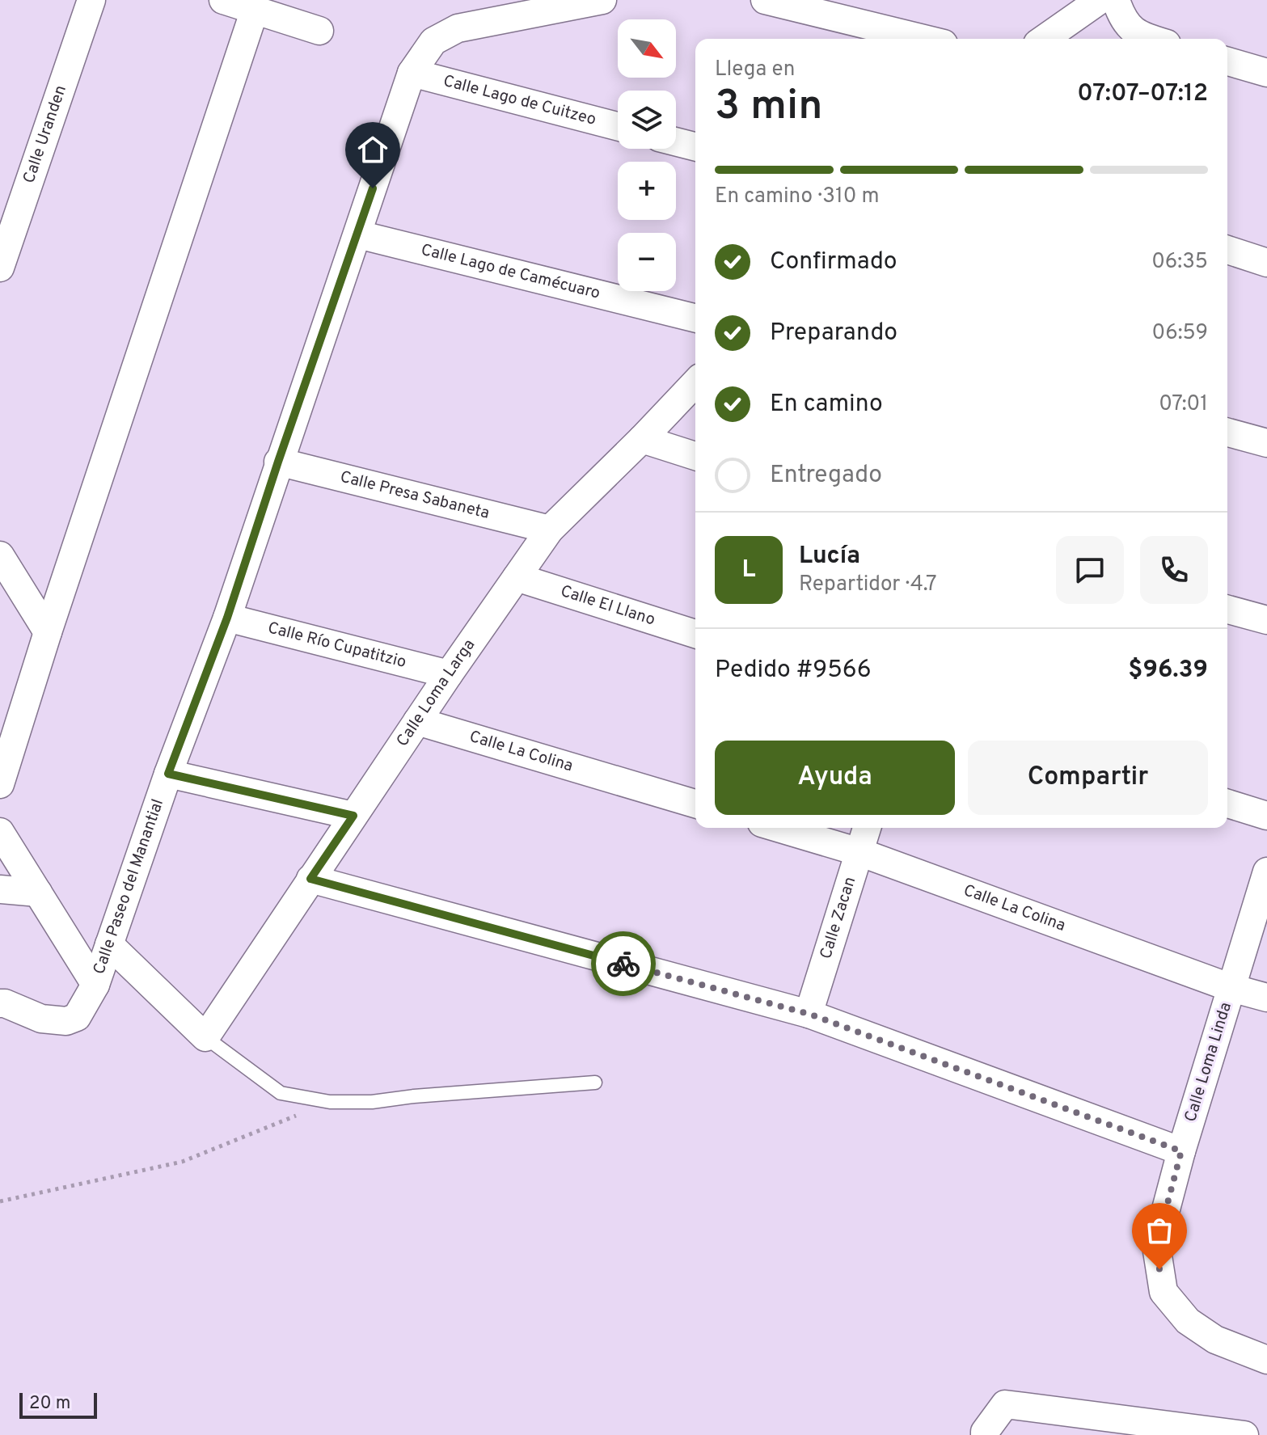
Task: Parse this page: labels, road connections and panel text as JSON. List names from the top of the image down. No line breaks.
{"streets":{"street":["Calle Lago de Cuitzeo","Calle Uranden","Calle Lago de Camécuaro","Calle Presa Sabaneta","Calle El Llano","Calle Río Cupatitzio","Calle Loma Larga","Calle La Colina","Calle Paseo del Manantial","Calle Zacan","Calle Loma Linda"]},"crossings":[["Calle Lago de Cuitzeo","Calle Paseo del Manantial"],["Calle Lago de Camécuaro","Calle Paseo del Manantial"],["Calle Presa Sabaneta","Calle Loma Larga"],["Calle Presa Sabaneta","Calle Paseo del Manantial"],["Calle El Llano","Calle Loma Larga"],["Calle Río Cupatitzio","Calle Loma Larga"],["Calle Río Cupatitzio","Calle Paseo del Manantial"],["Calle Loma Larga","Calle La Colina"],["Calle La Colina","Calle Zacan"],["Calle La Colina","Calle Loma Linda"]],"scale_bar":"20 m","north":"bottom right","page":{"map_buttons":["+","−"],"heading":["3 min","Llega en","07:07–07:12"],"panel":["Lucía","Repartidor · 4.7","Pedido #9566","$96.39"],"bar":"En camino · 310 m","list":[["Confirmado","06:35"],["Preparando","06:59"],["En camino","07:01"],"Entregado"],"round":"L","buttons":["Ayuda","Compartir"],"scale":"20 m"}}
